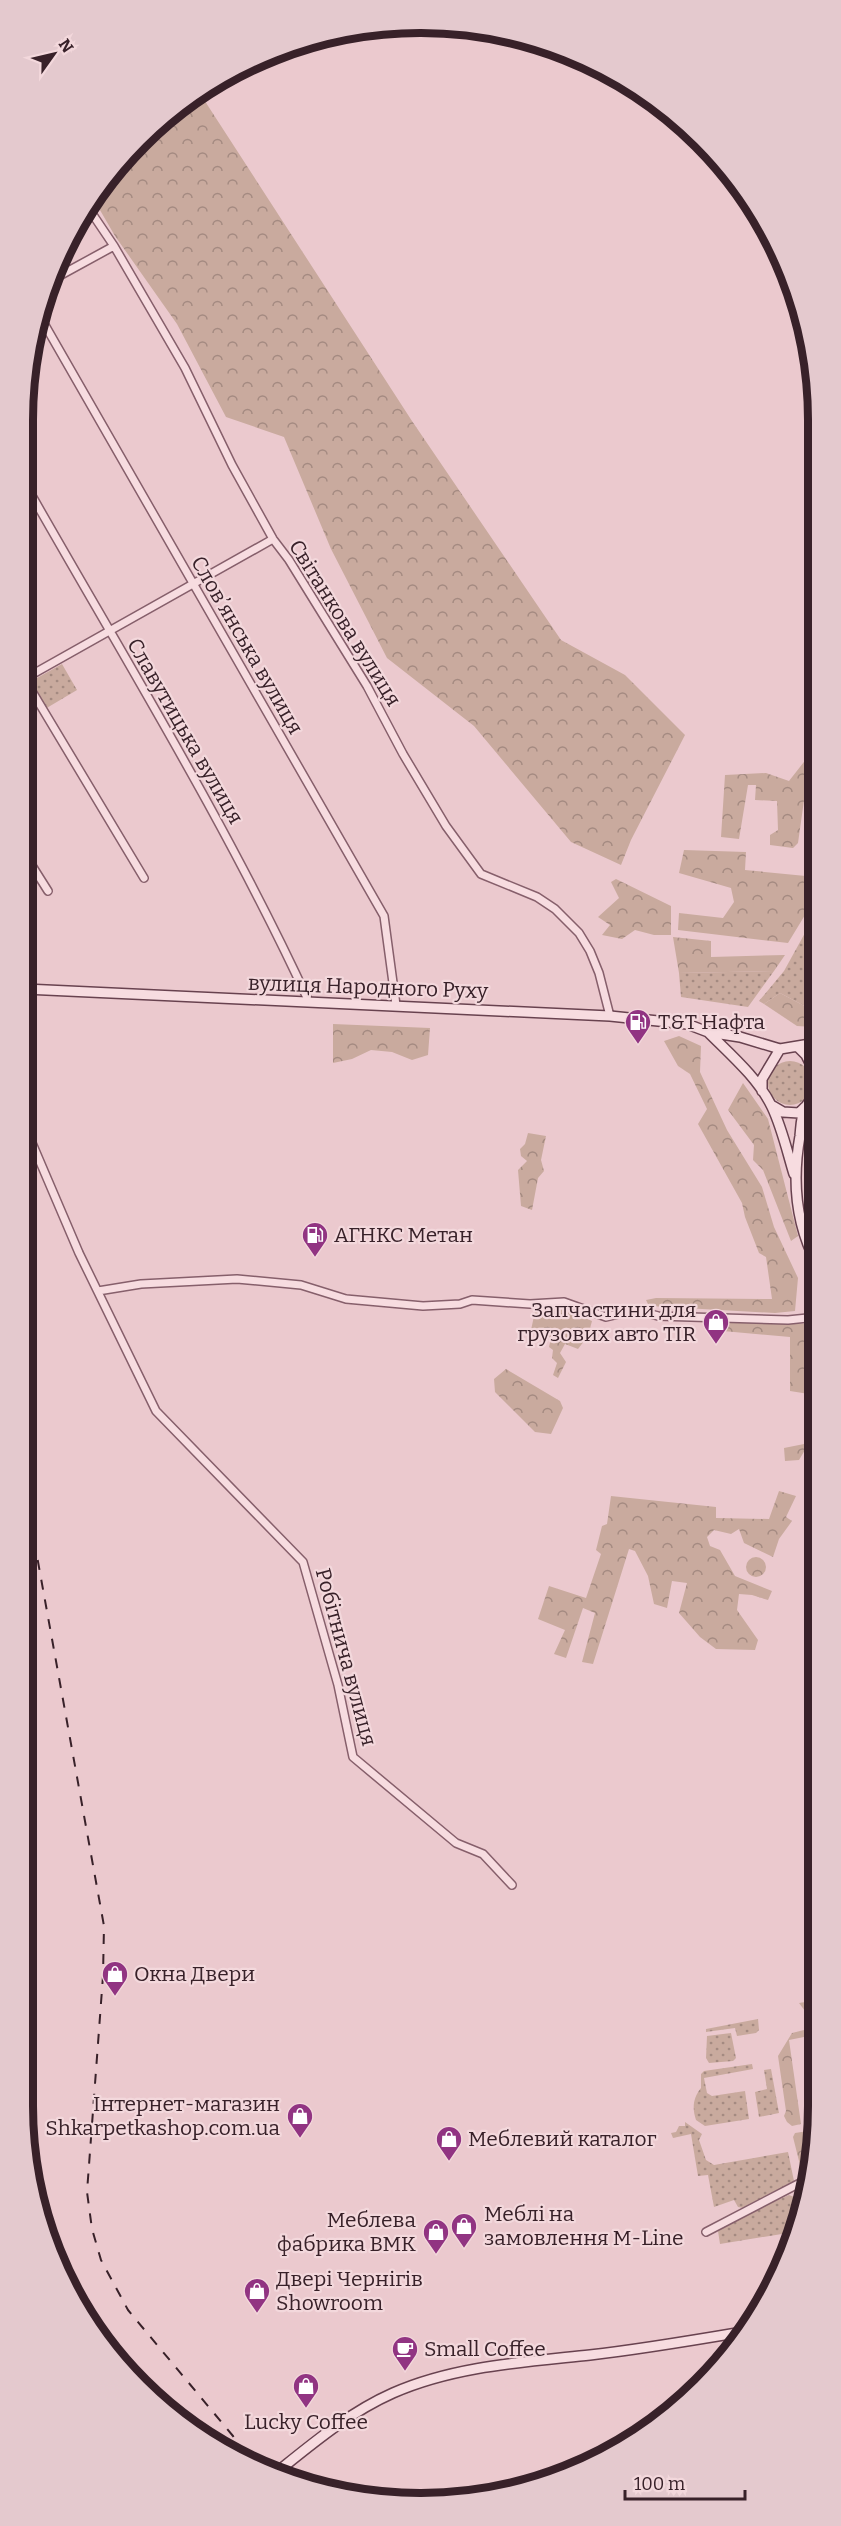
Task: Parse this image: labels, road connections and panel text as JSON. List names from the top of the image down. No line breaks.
{"streets":{"main road":["вулиця Народного Руху"],"street":["Світанкова вулиця","Словʼянська вулиця","Славутицька вулиця","Робітнича вулиця"]},"crossings":[["Світанкова вулиця","вулиця Народного Руху"],["Словʼянська вулиця","вулиця Народного Руху"],["Славутицька вулиця","вулиця Народного Руху"]],"places":{"fuel station":["Т&Т Нафта","АГНКС Метан"],"shop":["Запчастини для грузових авто TIR","Окна Двери","Інтернет-магазин Shkarpetkashop.com.ua","Меблевий каталог","Меблі на замовлення M-Line","Меблева фабрика ВМК","Двері Чернігів Showroom","Lucky Coffee"],"cafe":["Small Coffee"]},"scale_bar":"100 m","north":"top right"}
